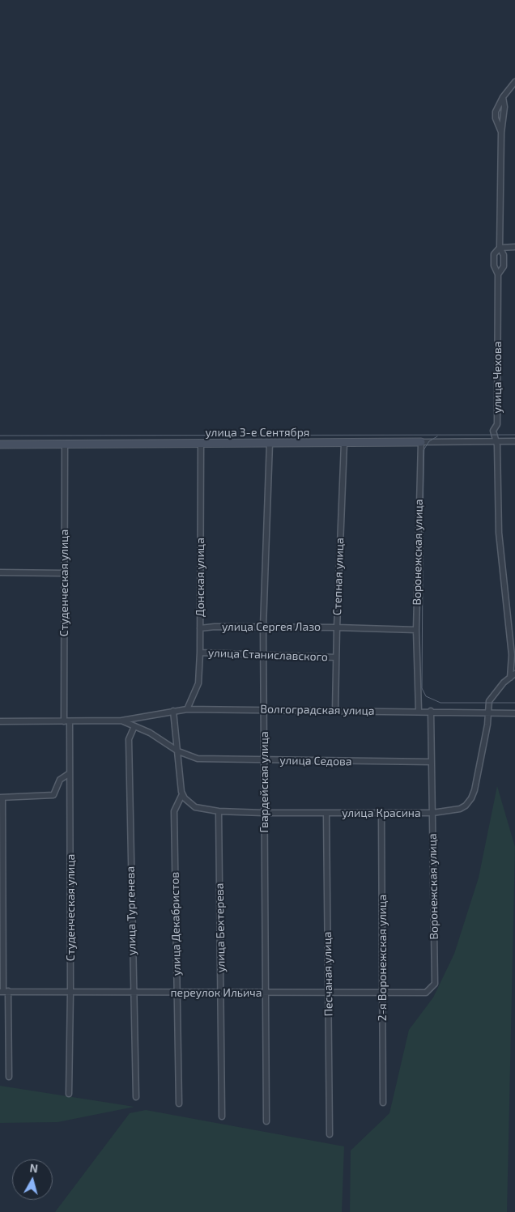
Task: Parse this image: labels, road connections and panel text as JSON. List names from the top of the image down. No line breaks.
{"streets":{"street":["улица Чехова","улица 3-е Сентября","Воронежская улица","Степная улица","Донская улица","Студенческая улица","улица Сергея Лазо","улица Станиславского","Волгоградская улица","улица Седова","Гвардейская улица","улица Красина","улица Тургенева","улица Декабристов","улица Бехтерева","2-я Воронежская улица","Песчаная улица","переулок Ильича"]},"crossings":[["улица Чехова","улица 3-е Сентября"],["улица Чехова","улица Красина"],["улица 3-е Сентября","Воронежская улица"],["улица 3-е Сентября","Степная улица"],["улица 3-е Сентября","Донская улица"],["улица 3-е Сентября","Студенческая улица"],["улица 3-е Сентября","Гвардейская улица"],["Воронежская улица","улица Сергея Лазо"],["Воронежская улица","Волгоградская улица"],["Воронежская улица","улица Седова"],["Воронежская улица","улица Красина"],["Воронежская улица","переулок Ильича"],["Степная улица","улица Сергея Лазо"],["Степная улица","улица Станиславского"],["Степная улица","Волгоградская улица"],["Донская улица","улица Сергея Лазо"],["Донская улица","улица Станиславского"],["Донская улица","Волгоградская улица"],["Студенческая улица","Волгоградская улица"],["Студенческая улица","переулок Ильича"],["улица Сергея Лазо","Гвардейская улица"],["улица Станиславского","Гвардейская улица"],["Волгоградская улица","улица Седова"],["Волгоградская улица","Гвардейская улица"],["Волгоградская улица","улица Красина"],["Волгоградская улица","улица Тургенева"],["улица Седова","Гвардейская улица"],["улица Седова","улица Тургенева"],["Гвардейская улица","улица Красина"],["Гвардейская улица","переулок Ильича"],["улица Красина","улица Декабристов"],["улица Красина","улица Бехтерева"],["улица Красина","2-я Воронежская улица"],["улица Красина","Песчаная улица"],["улица Тургенева","переулок Ильича"],["улица Декабристов","переулок Ильича"],["улица Бехтерева","переулок Ильича"],["2-я Воронежская улица","переулок Ильича"],["Песчаная улица","переулок Ильича"]],"north":"top"}
